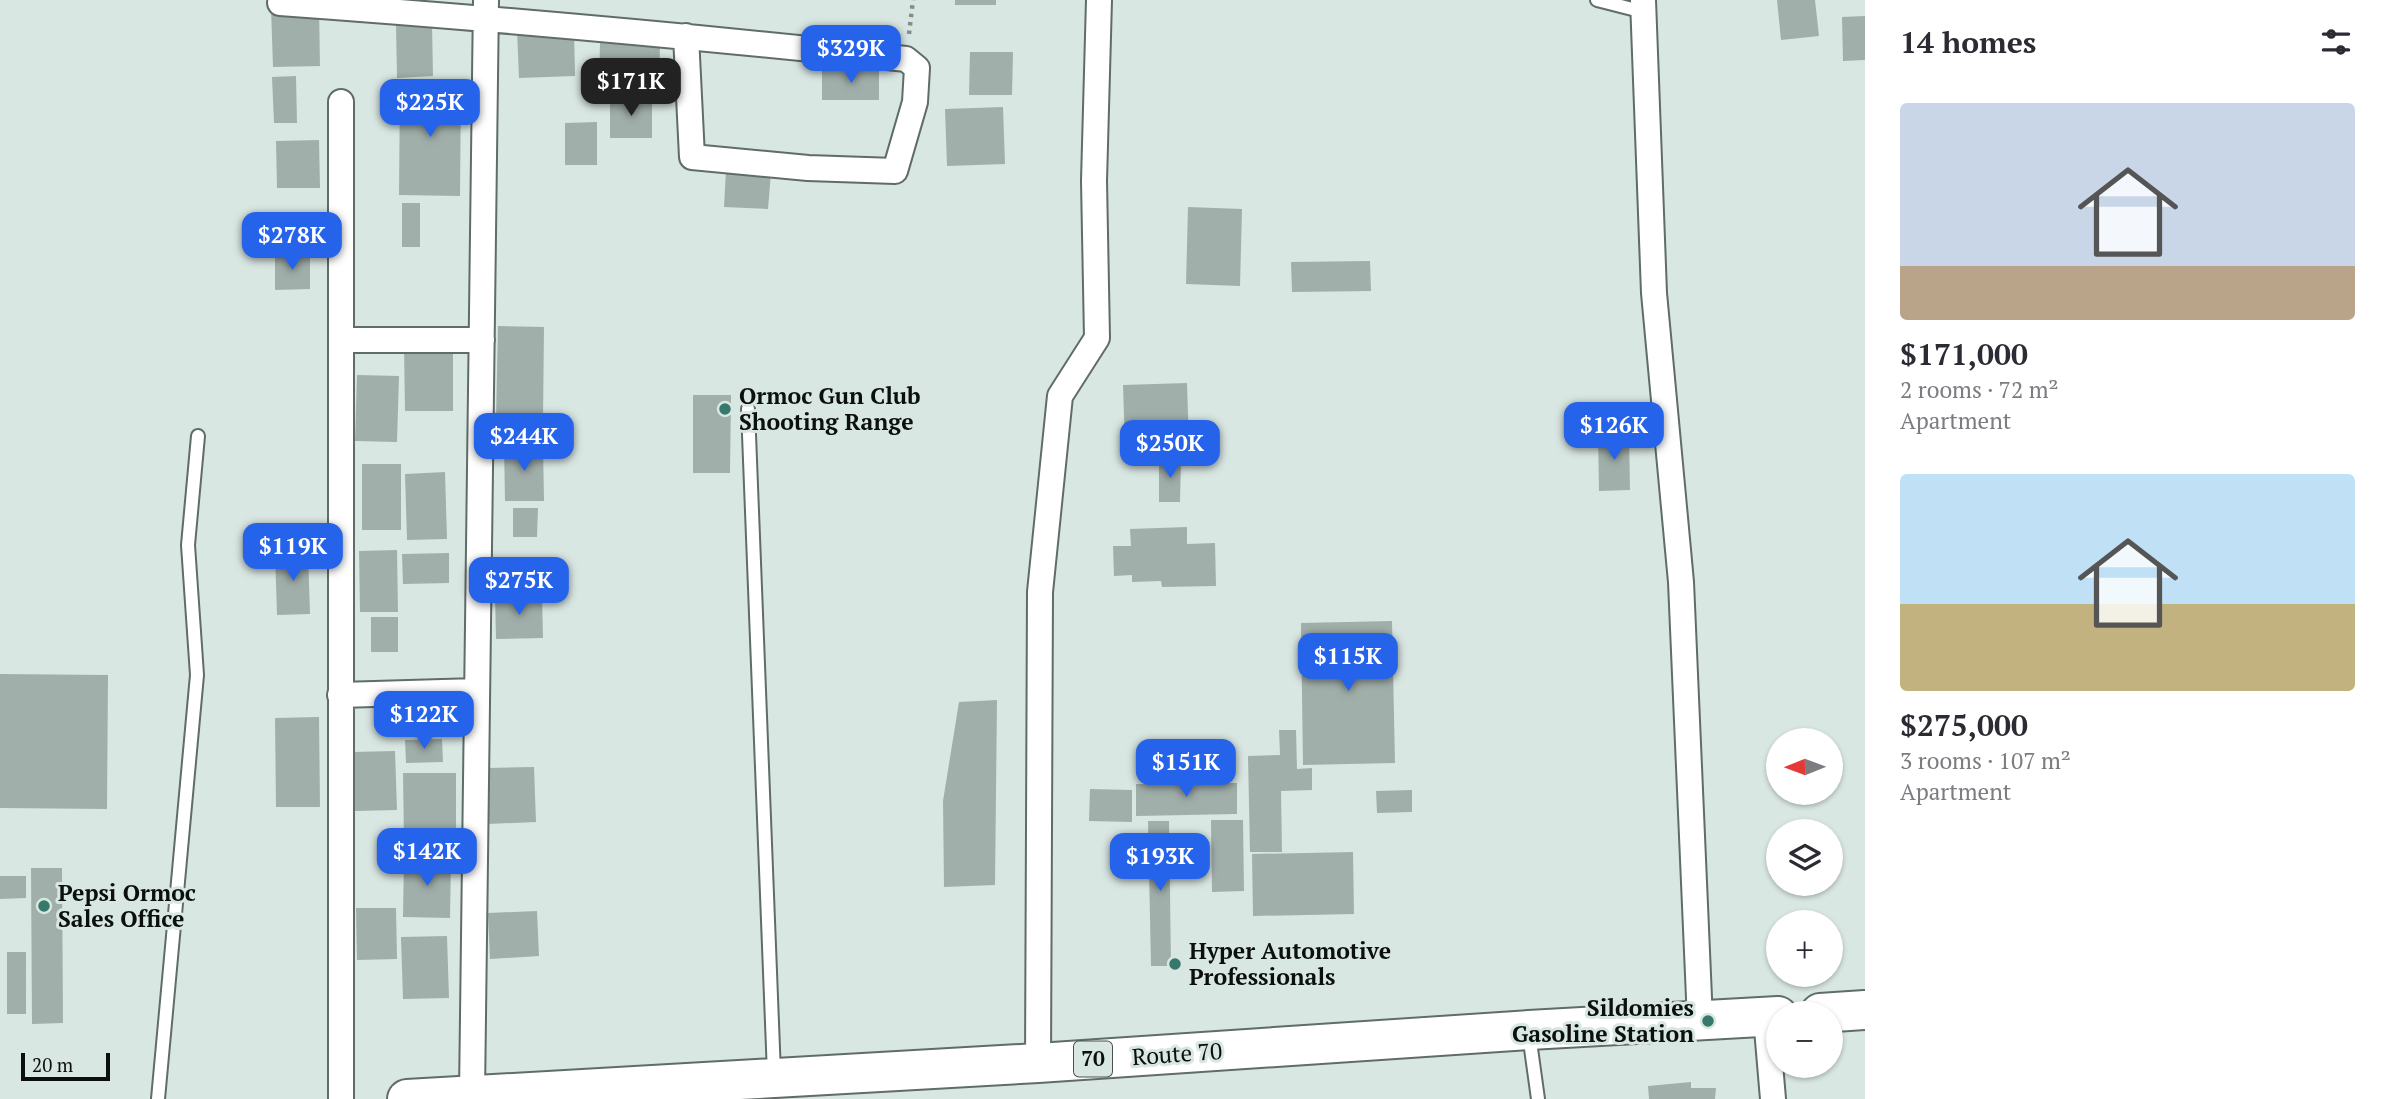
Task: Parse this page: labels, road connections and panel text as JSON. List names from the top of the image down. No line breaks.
{"streets":{"highway":["Route 70","70"]},"places":["Ormoc Gun Club Shooting Range","Pepsi Ormoc Sales Office","Hyper Automotive Professionals","Sildomies Gasoline Station"],"scale_bar":"20 m","north":"left","page":{"heading":"14 homes","price":["$329K","$171K","$225K","$278K","$126K","$244K","$250K","$119K","$275K","$115K","$122K","$151K","$142K","$193K"],"list":[{"name":"$171,000","note":"2 rooms · 72 m² · Apartment"},{"name":"$275,000","note":"3 rooms · 107 m² · Apartment"}],"map_buttons":["+","−"],"scale":"20 m"}}
